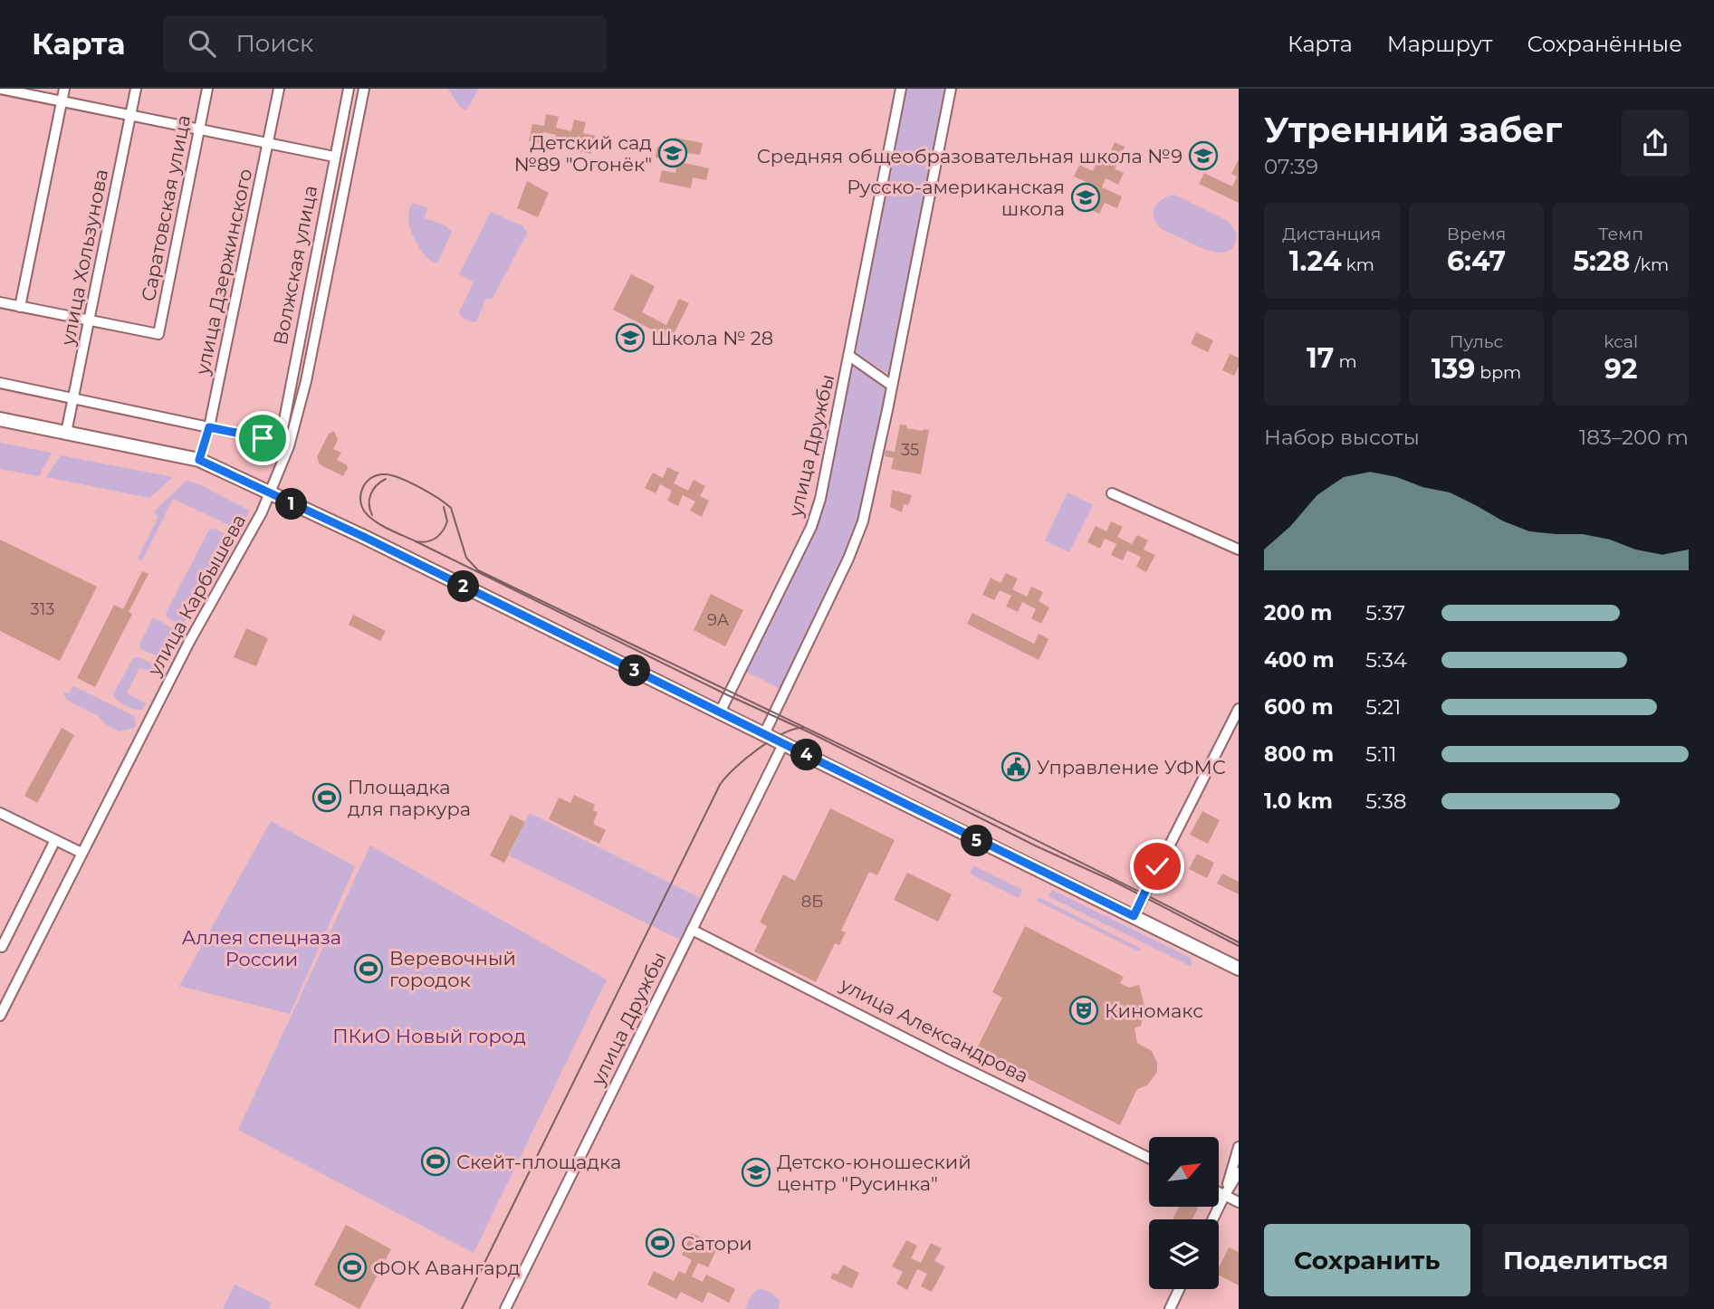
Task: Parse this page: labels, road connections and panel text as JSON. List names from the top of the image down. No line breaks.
{"streets":{"street":["Саратовская улица","улица Хользунова","Волжская улица","улица Дзержинского","улица Дружбы","улица Карбышева","улица Александрова"]},"crossings":[["Саратовская улица","улица Хользунова"],["Волжская улица","улица Дзержинского"],["улица Дружбы","улица Александрова"]],"parks":["Аллея спецназа России","ПКиО Новый город"],"places":{"school or university":["Детский сад №89 \"Огонёк\"","Средняя общеобразовательная школа №9","Русско-американская школа","Школа № 28","Детско-юношеский центр \"Русинка\""],"public building":["Управление УФМС"],"sports":["Площадка для паркура","Веревочный городок","Скейт-площадка","Сатори","ФОК Авангард"],"theatre":["Киномакс"]},"house_numbers":["35","313","9А","8Б"],"north":"top right","page":{"header":"Карта","search":"Поиск","nav":["Карта","Маршрут","Сохранённые"],"heading":["Утренний забег","07:39"],"stats":[["Дистанция","1.24 km"],["Время","6:47"],["Темп","5:28 /km"],["17 m"],["Пульс","139 bpm"],["kcal","92"]],"chart":["Набор высоты","183–200 m"],"pins":["1","2","3","4","5"],"list":[{"name":"200 m","note":"5:37"},{"name":"400 m","note":"5:34"},{"name":"600 m","note":"5:21"},{"name":"800 m","note":"5:11"},{"name":"1.0 km","note":"5:38"}],"buttons":["Сохранить","Поделиться"]}}
